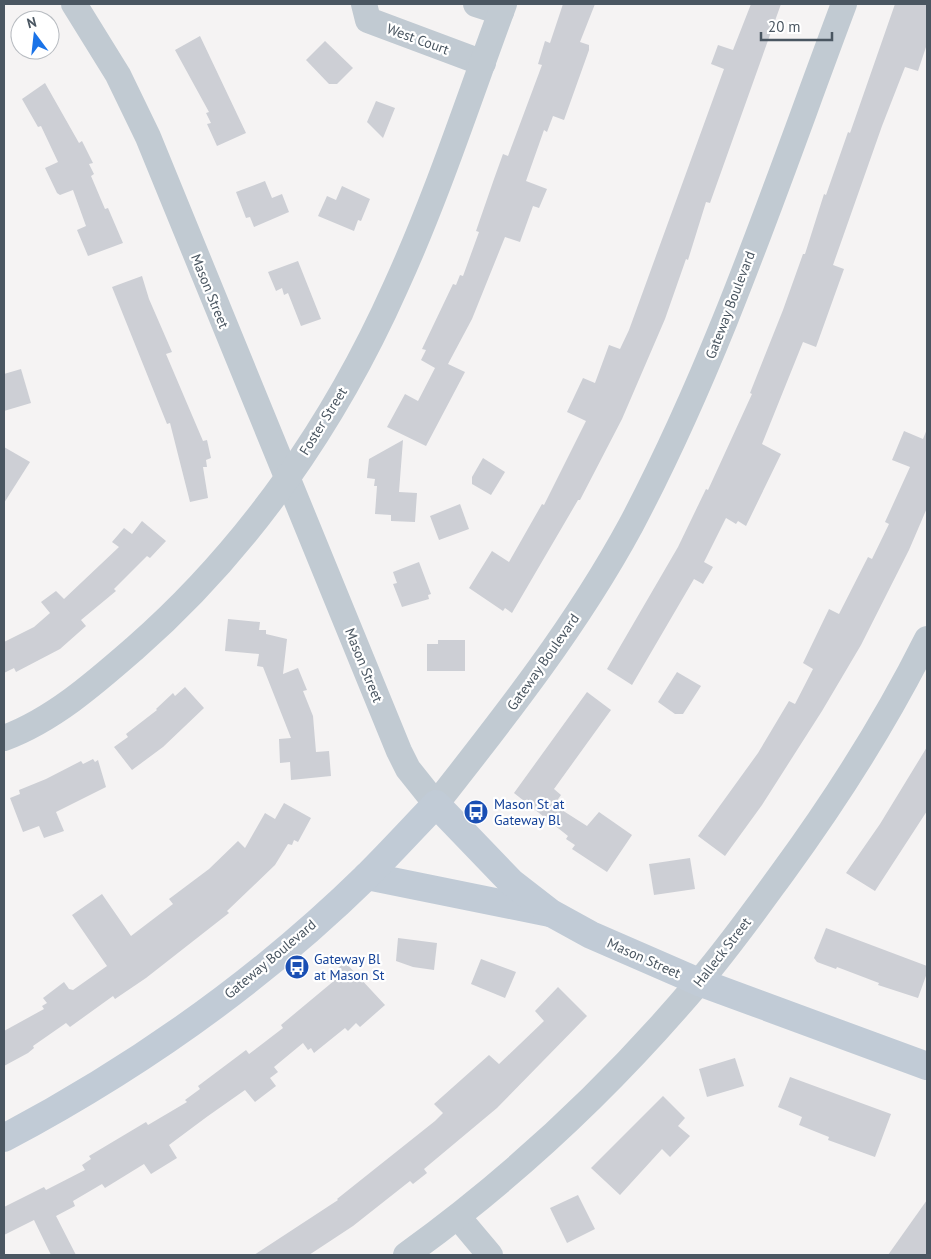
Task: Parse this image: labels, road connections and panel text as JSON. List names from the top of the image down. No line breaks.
{"streets":{"street":["West Court","Mason Street","Gateway Boulevard","Foster Street","Halleck Street"]},"crossings":[["West Court","Foster Street"],["Mason Street","Gateway Boulevard"],["Mason Street","Foster Street"],["Mason Street","Halleck Street"]],"places":{"bus stop":["Mason St at Gateway Bl","Gateway Bl at Mason St"]},"scale_bar":"20 m","north":"top"}
